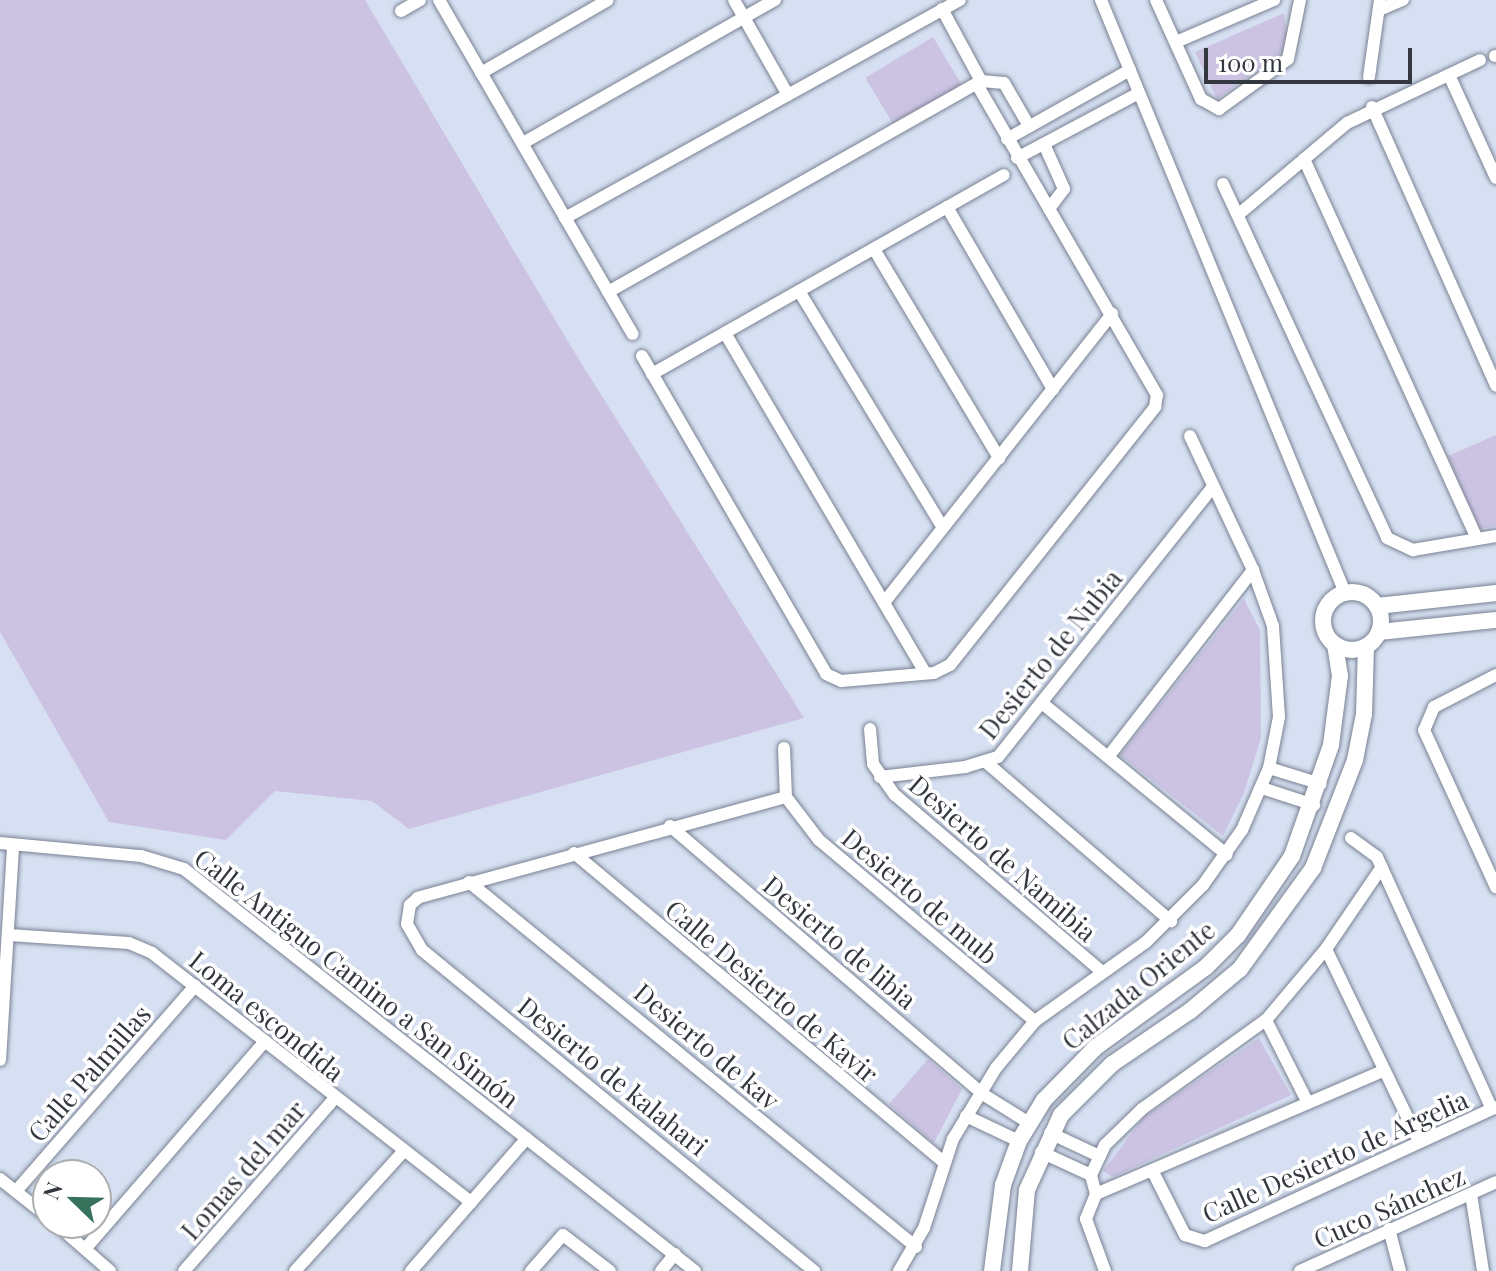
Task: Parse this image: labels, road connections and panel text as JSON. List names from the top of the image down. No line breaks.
{"streets":{"street":["Desierto de Nubia","Desierto de Namibia","Desierto de mub","Desierto de libia","Calle Antiguo Camino a San Simón","Calzada Oriente","Calle Desierto de Kavir","Loma escondida","Desierto de kav","Calle Palmillas","Desierto de kalahari","Calle Desierto de Argelia","Lomas del mar","Cuco Sánchez"]},"crossings":[["Desierto de Nubia","Desierto de Namibia"],["Desierto de libia","Calzada Oriente"],["Loma escondida","Calle Palmillas"],["Loma escondida","Lomas del mar"],["Desierto de kav","Desierto de kalahari"]],"scale_bar":"100 m","north":"top left"}
